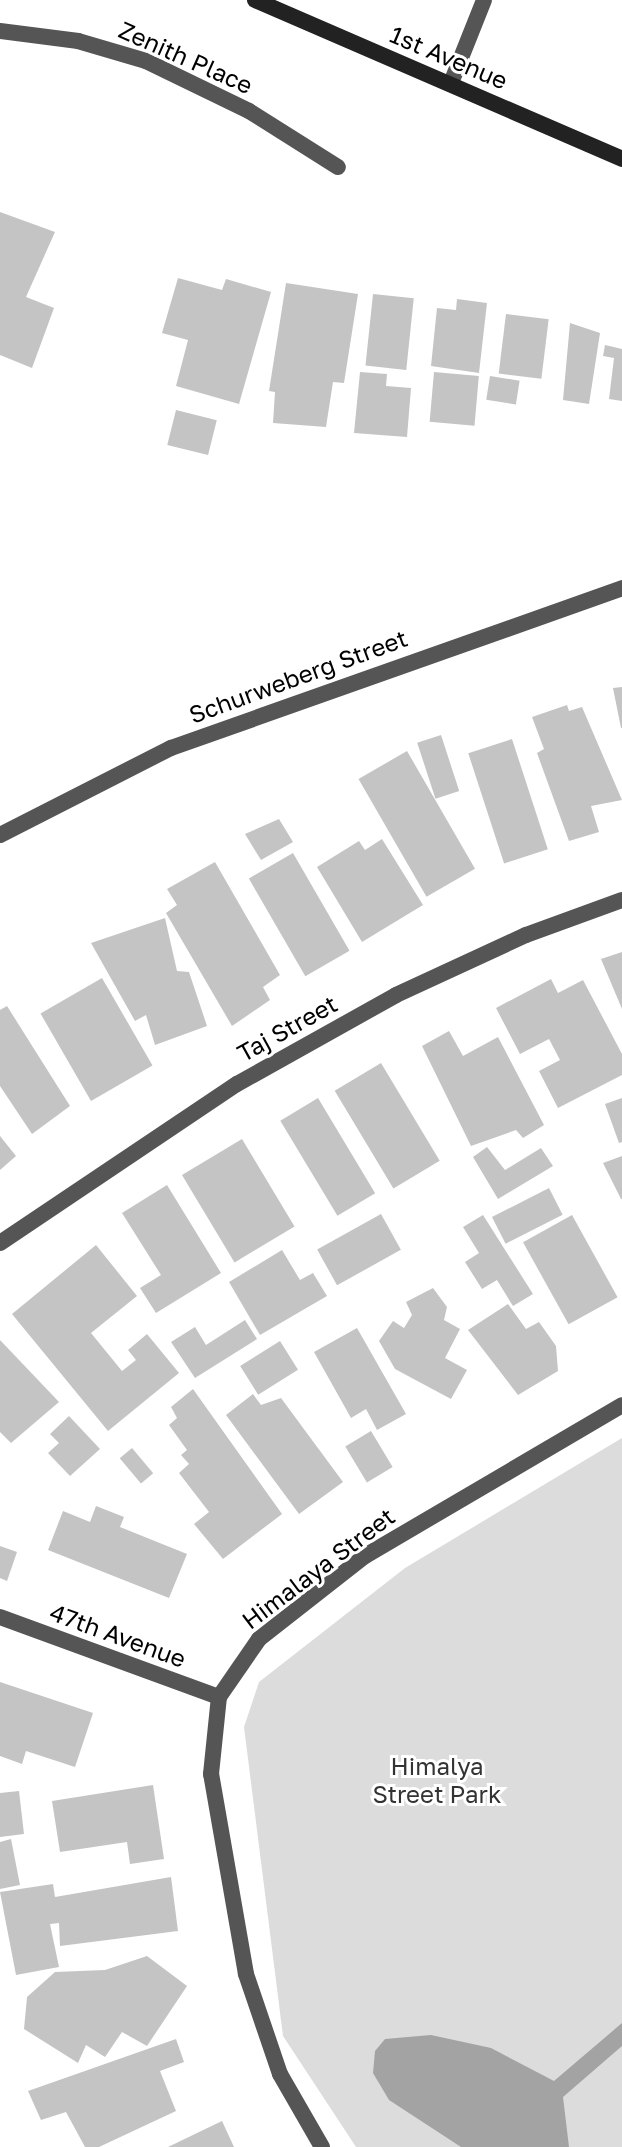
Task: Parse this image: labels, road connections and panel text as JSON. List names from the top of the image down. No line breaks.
{"streets":{"street":["Zenith Place","1st Avenue","Schurweberg Street","Taj Street","Himalaya Street","47th Avenue"]},"crossings":[["Himalaya Street","47th Avenue"]],"parks":["Himalya Street Park"]}
